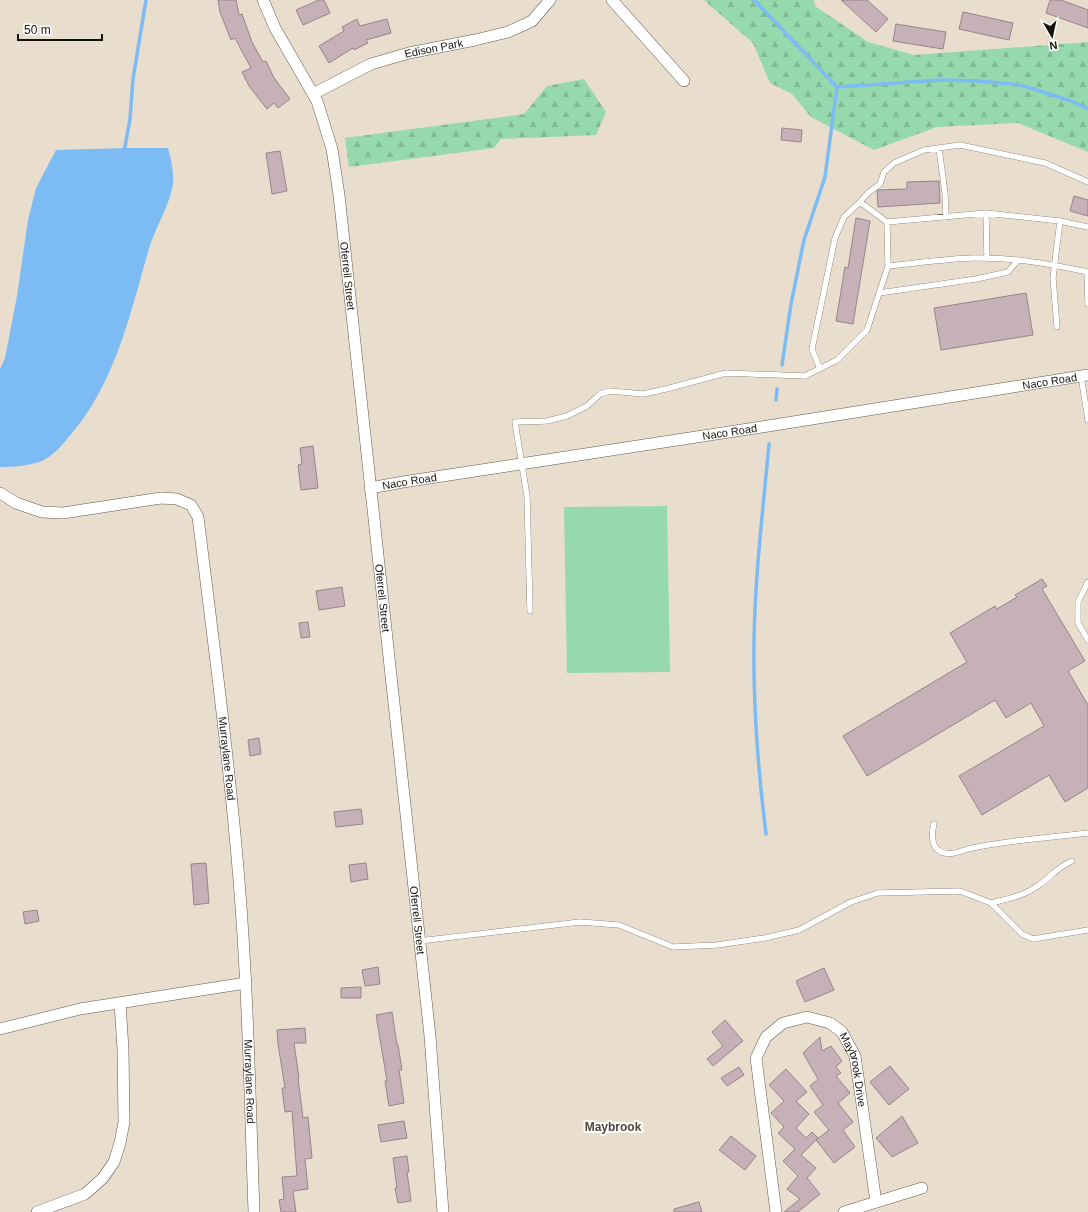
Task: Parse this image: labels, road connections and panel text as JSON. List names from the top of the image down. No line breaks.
{"streets":{"street":["Edison Park","Oferrell Street","Naco Road","Murraylane Road","Maybrook Drive"]},"crossings":[["Edison Park","Oferrell Street"],["Oferrell Street","Naco Road"]],"districts":["Maybrook"],"scale_bar":"50 m","north":"bottom"}
